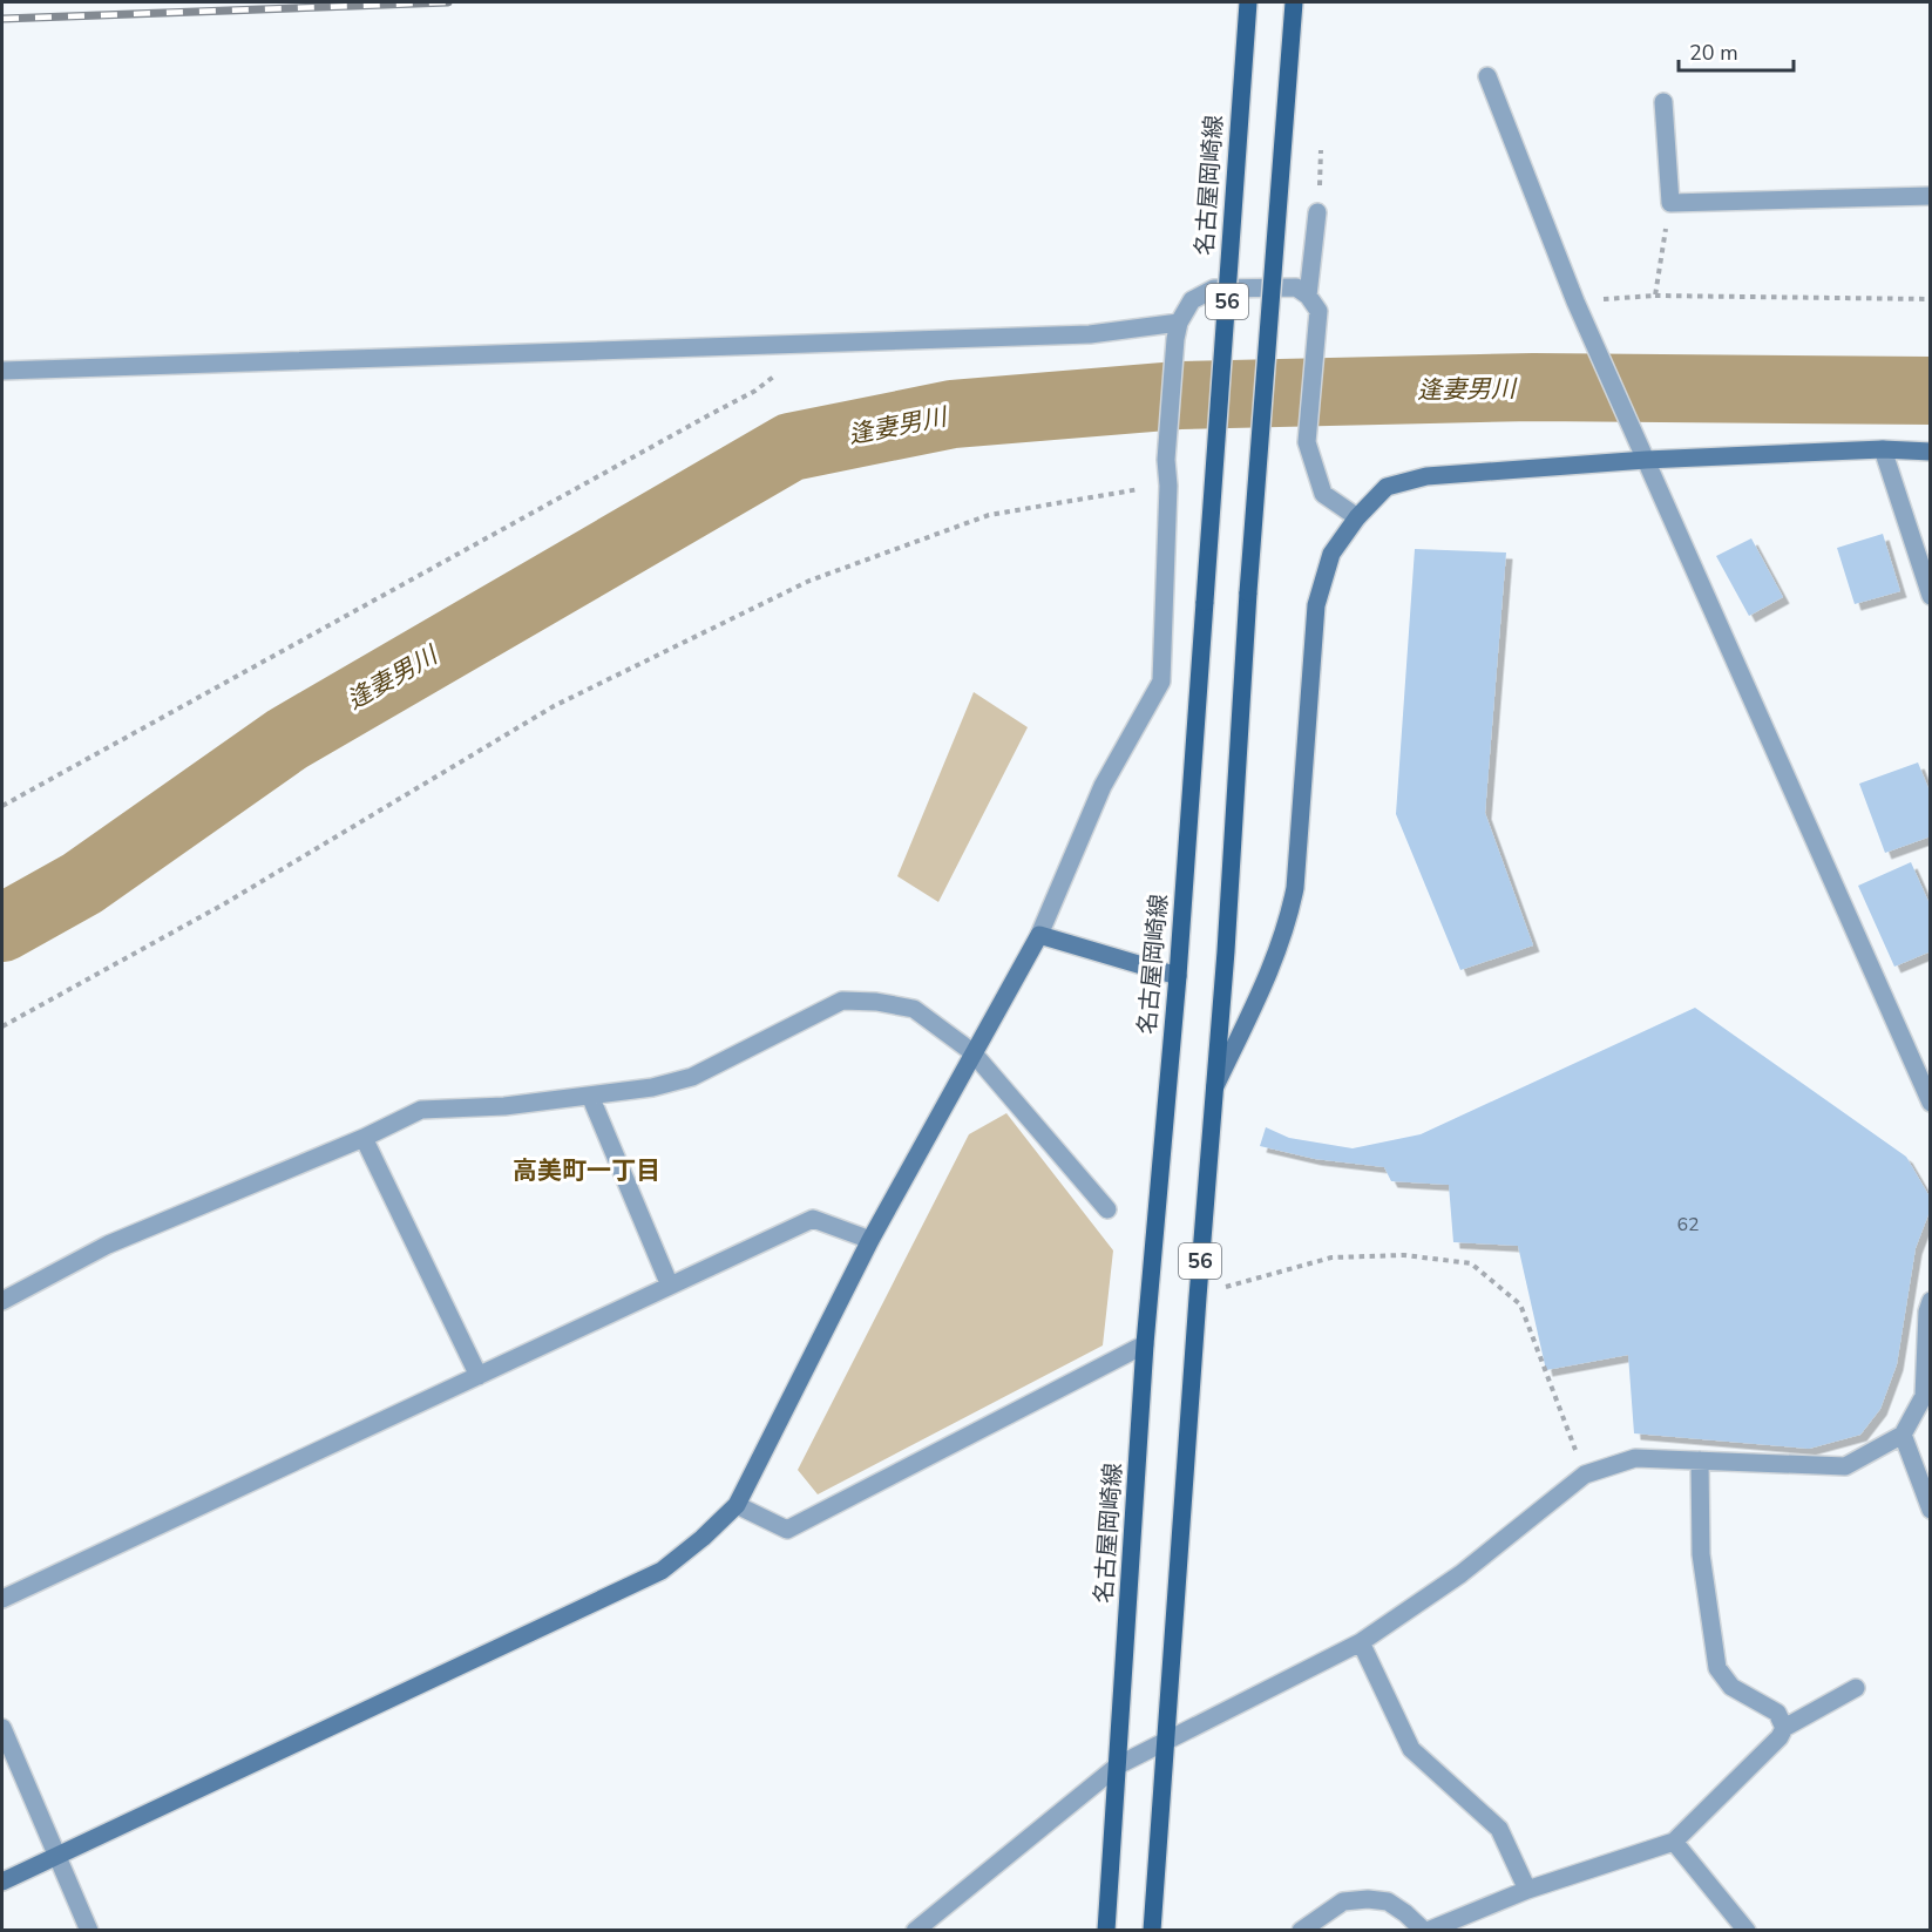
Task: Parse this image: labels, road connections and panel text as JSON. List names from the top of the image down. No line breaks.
{"streets":{"main road":["名古屋岡崎線","56"]},"districts":["高美町一丁目"],"water":["逢妻男川"],"house_numbers":["62"],"scale_bar":"20 m"}
